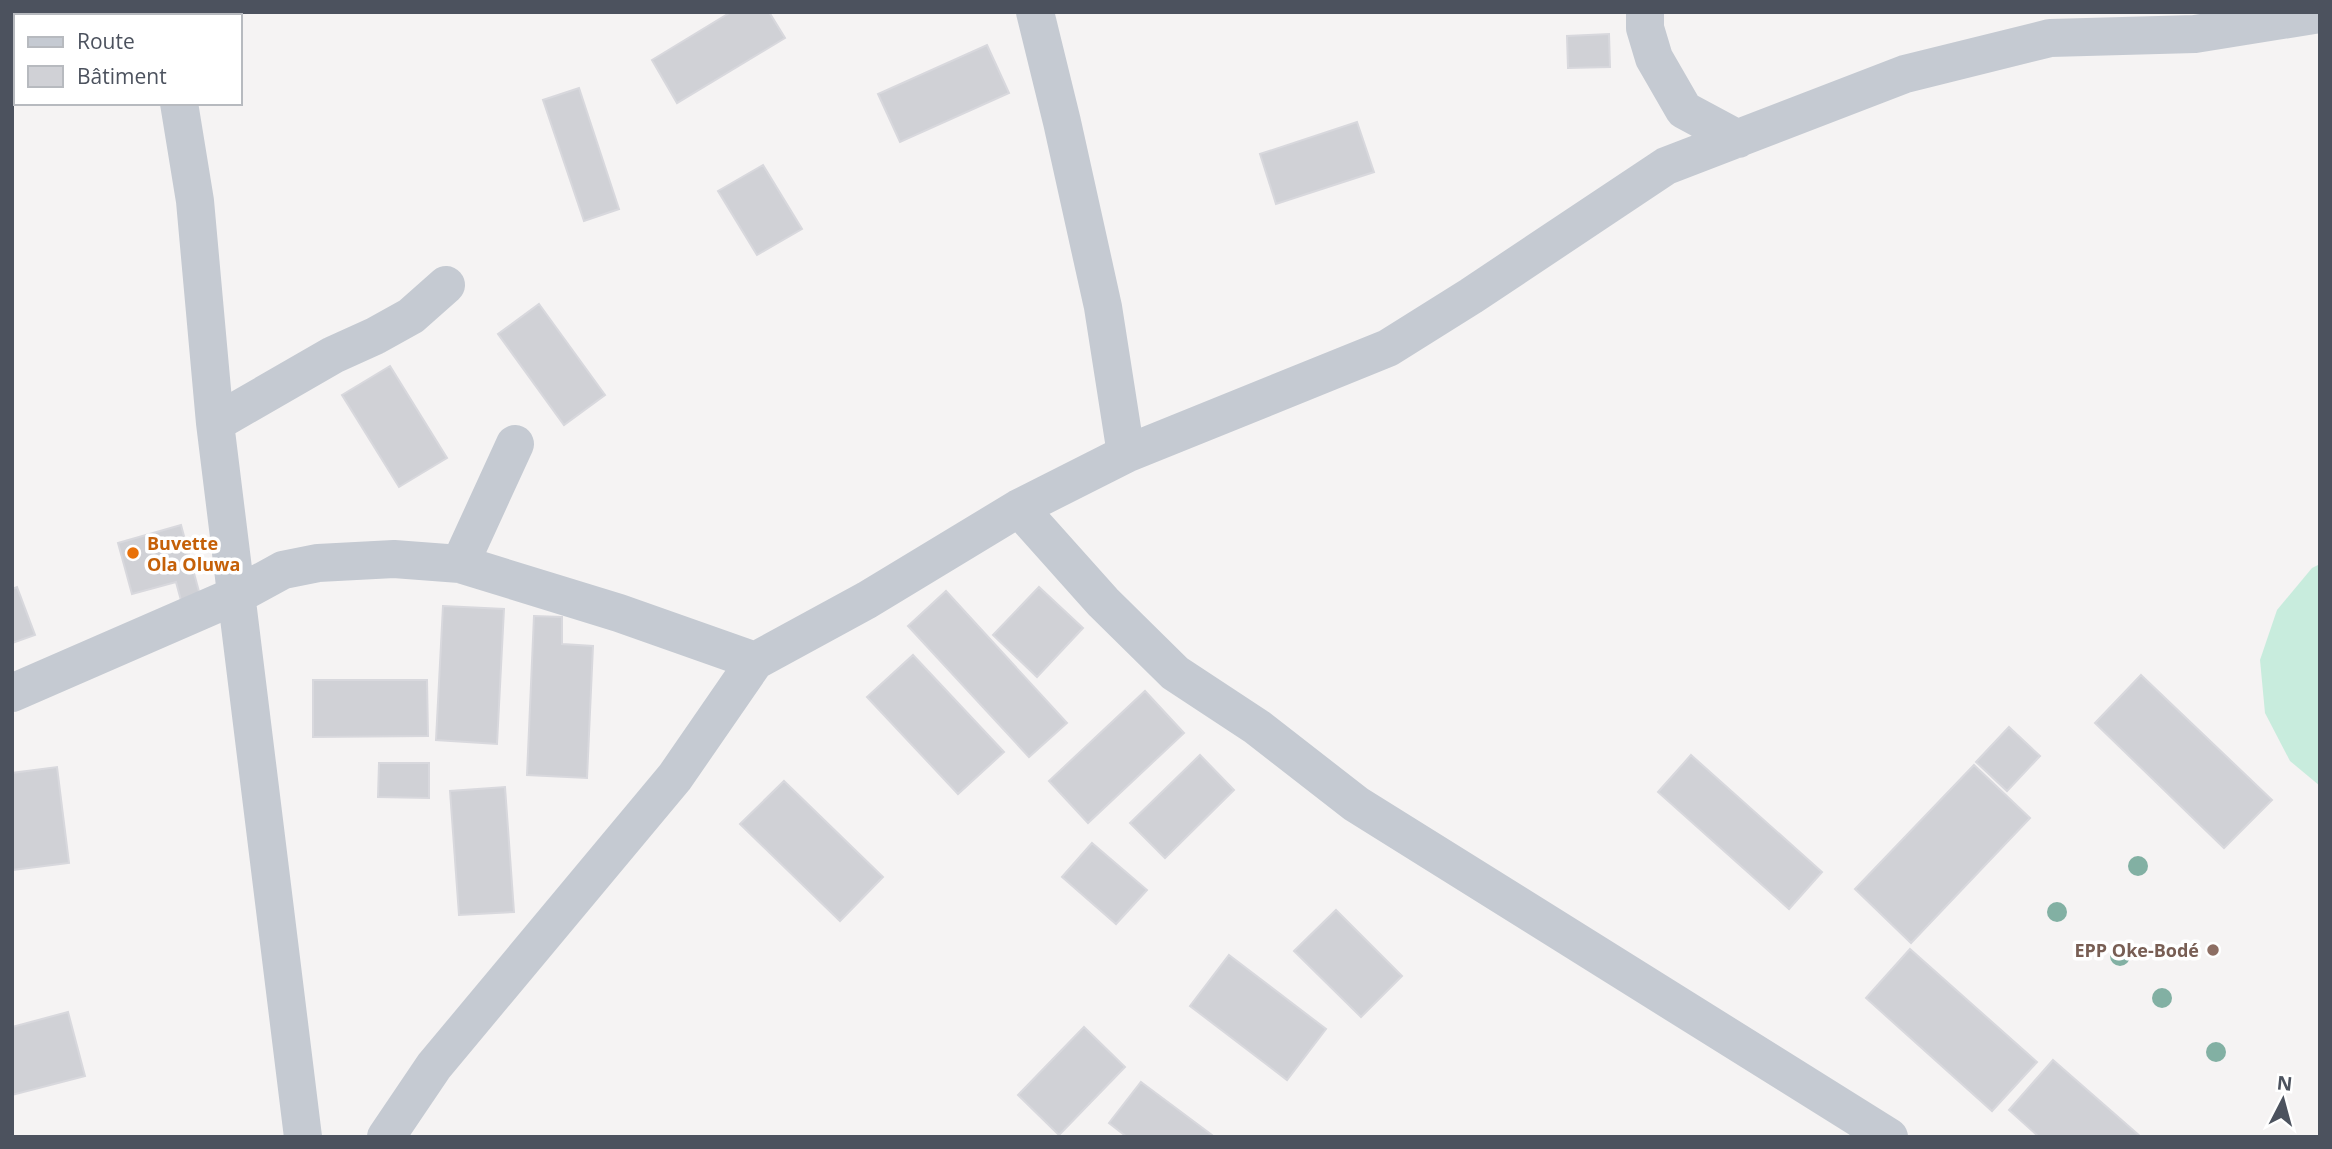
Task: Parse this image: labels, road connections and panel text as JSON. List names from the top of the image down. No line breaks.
{"places":["Buvette Ola Oluwa","EPP Oke-Bodé"],"legend":["Route","Bâtiment"],"north":"top"}
